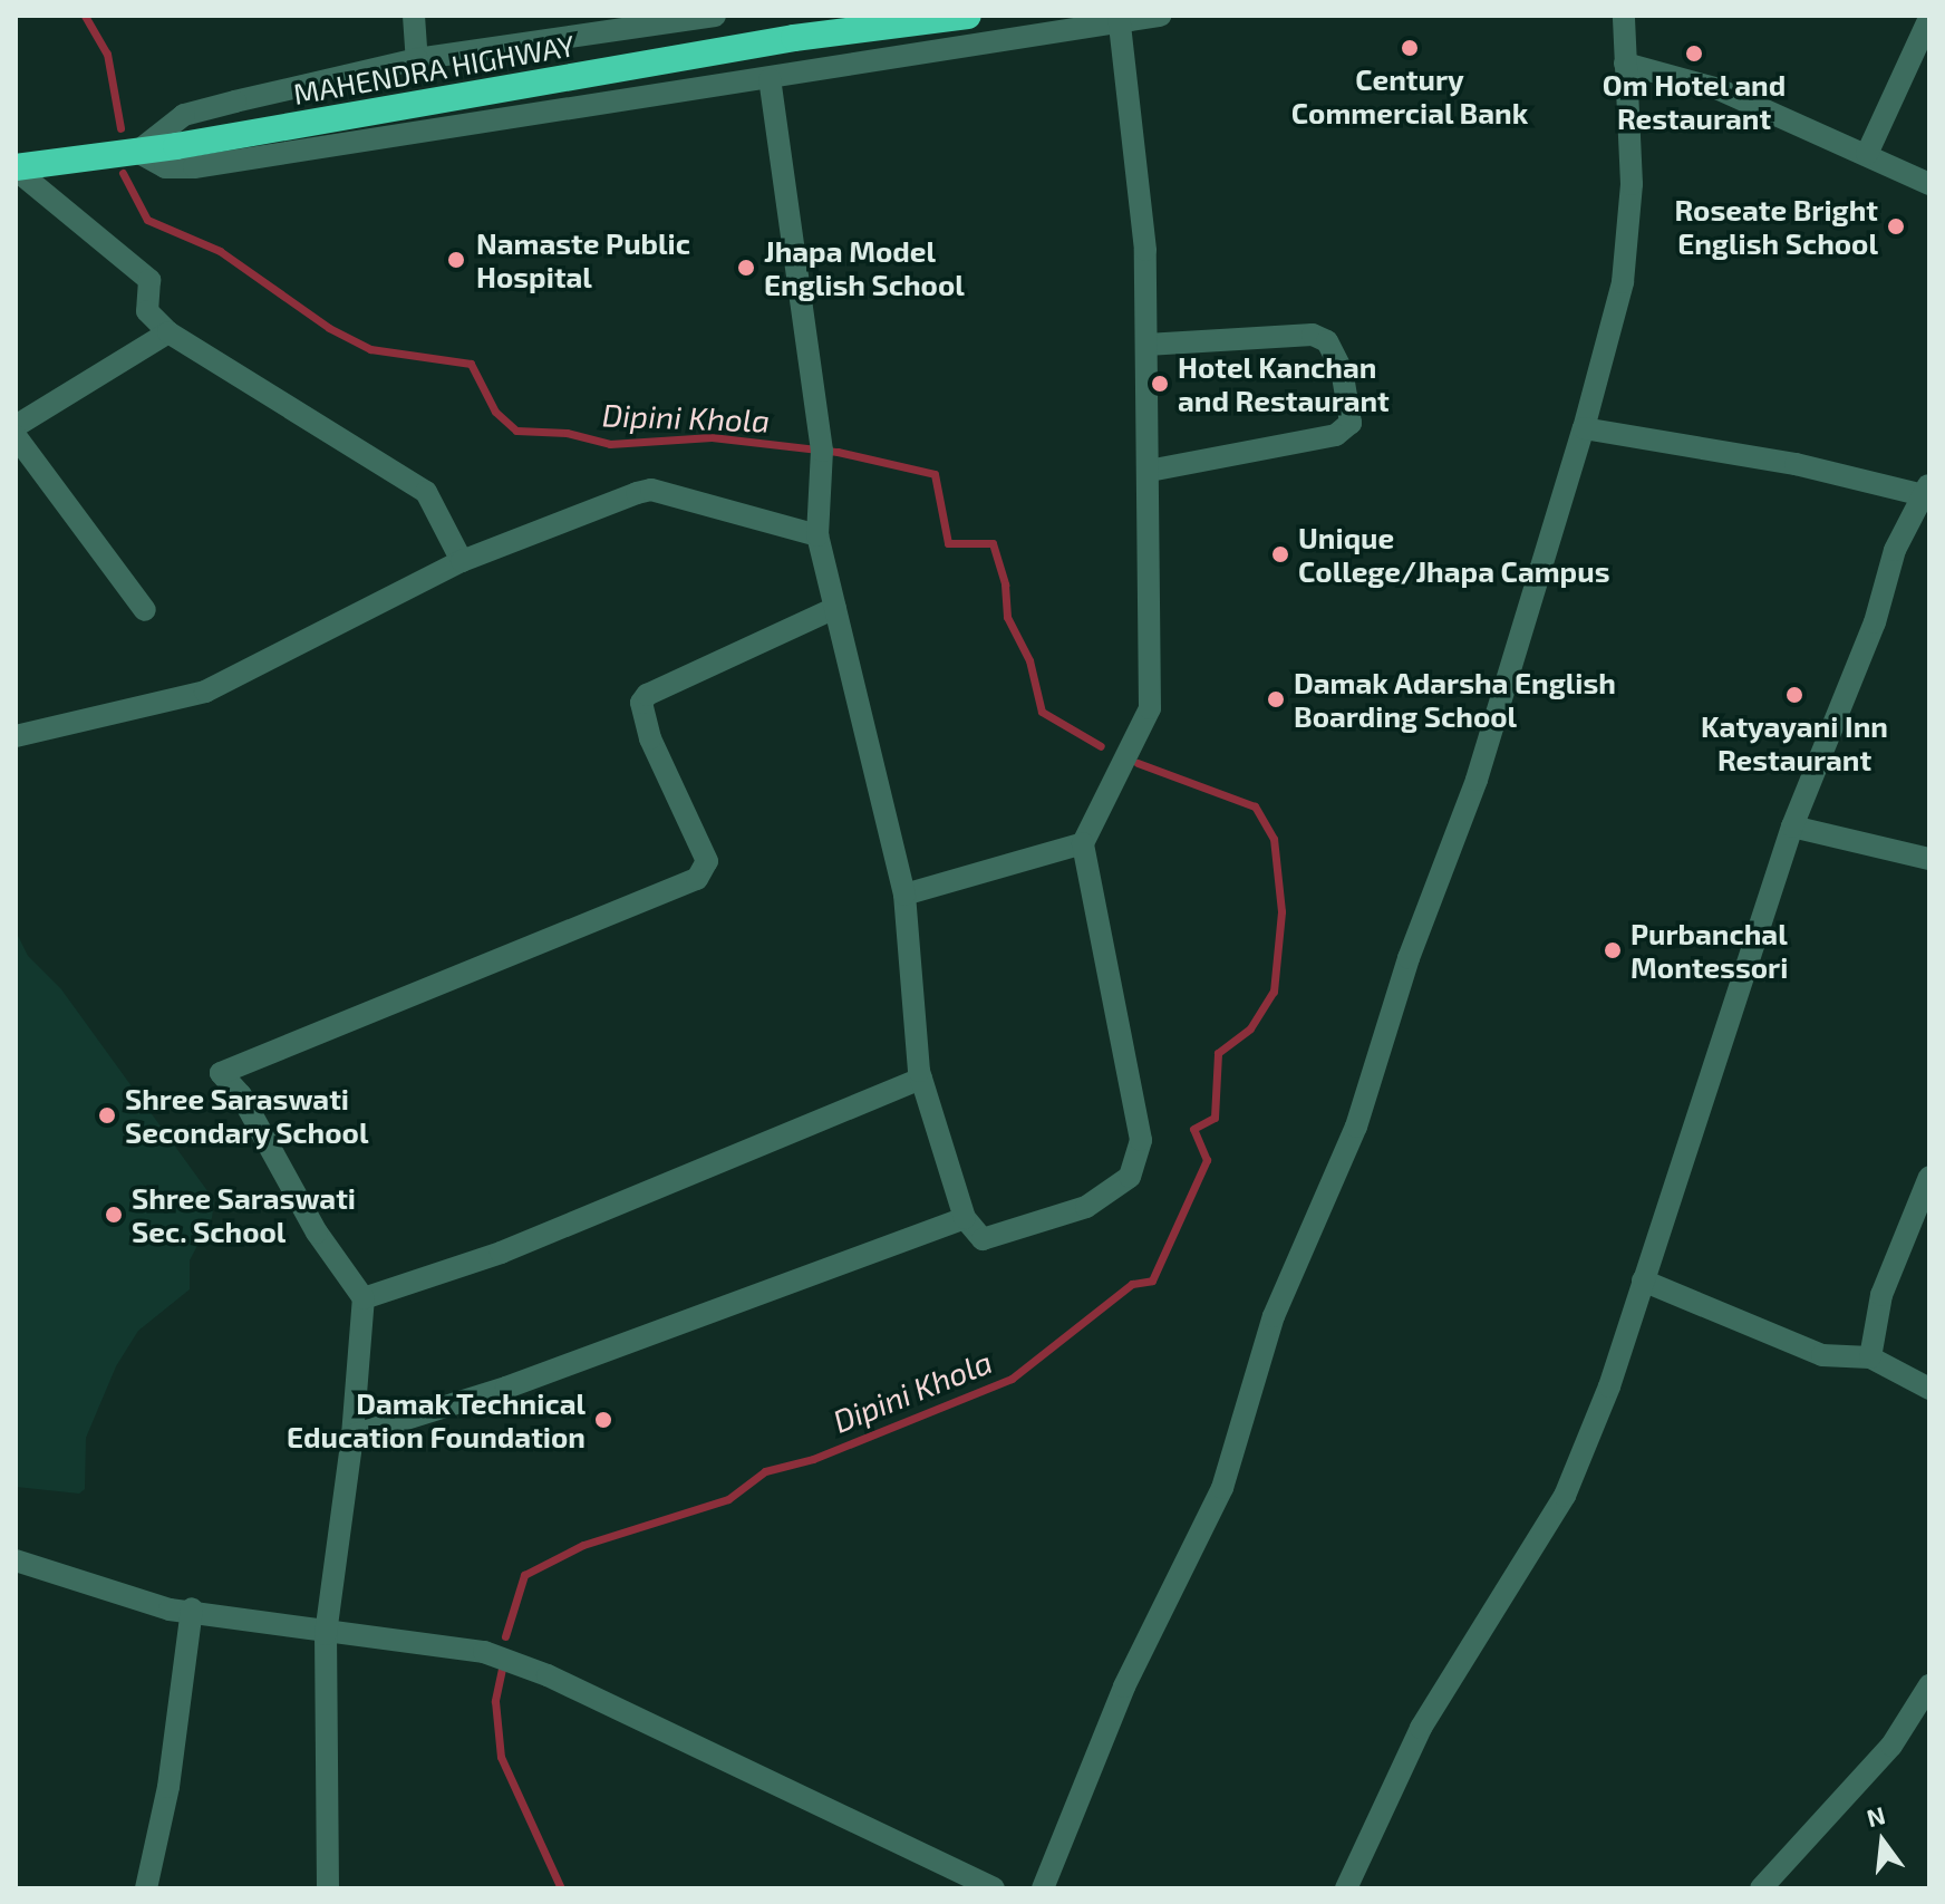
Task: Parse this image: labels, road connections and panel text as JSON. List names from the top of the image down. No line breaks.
{"streets":{"highway":["MAHENDRA HIGHWAY"]},"water":["Dipini Khola"],"places":["Century Commercial Bank","Om Hotel and Restaurant","Roseate Bright English School","Namaste Public Hospital","Jhapa Model English School","Hotel Kanchan and Restaurant","Unique College/Jhapa Campus","Katyayani Inn Restaurant","Damak Adarsha English Boarding School","Purbanchal Montessori","Shree Saraswati Secondary School","Shree Saraswati Sec. School","Damak Technical Education Foundation"],"north":"top"}
